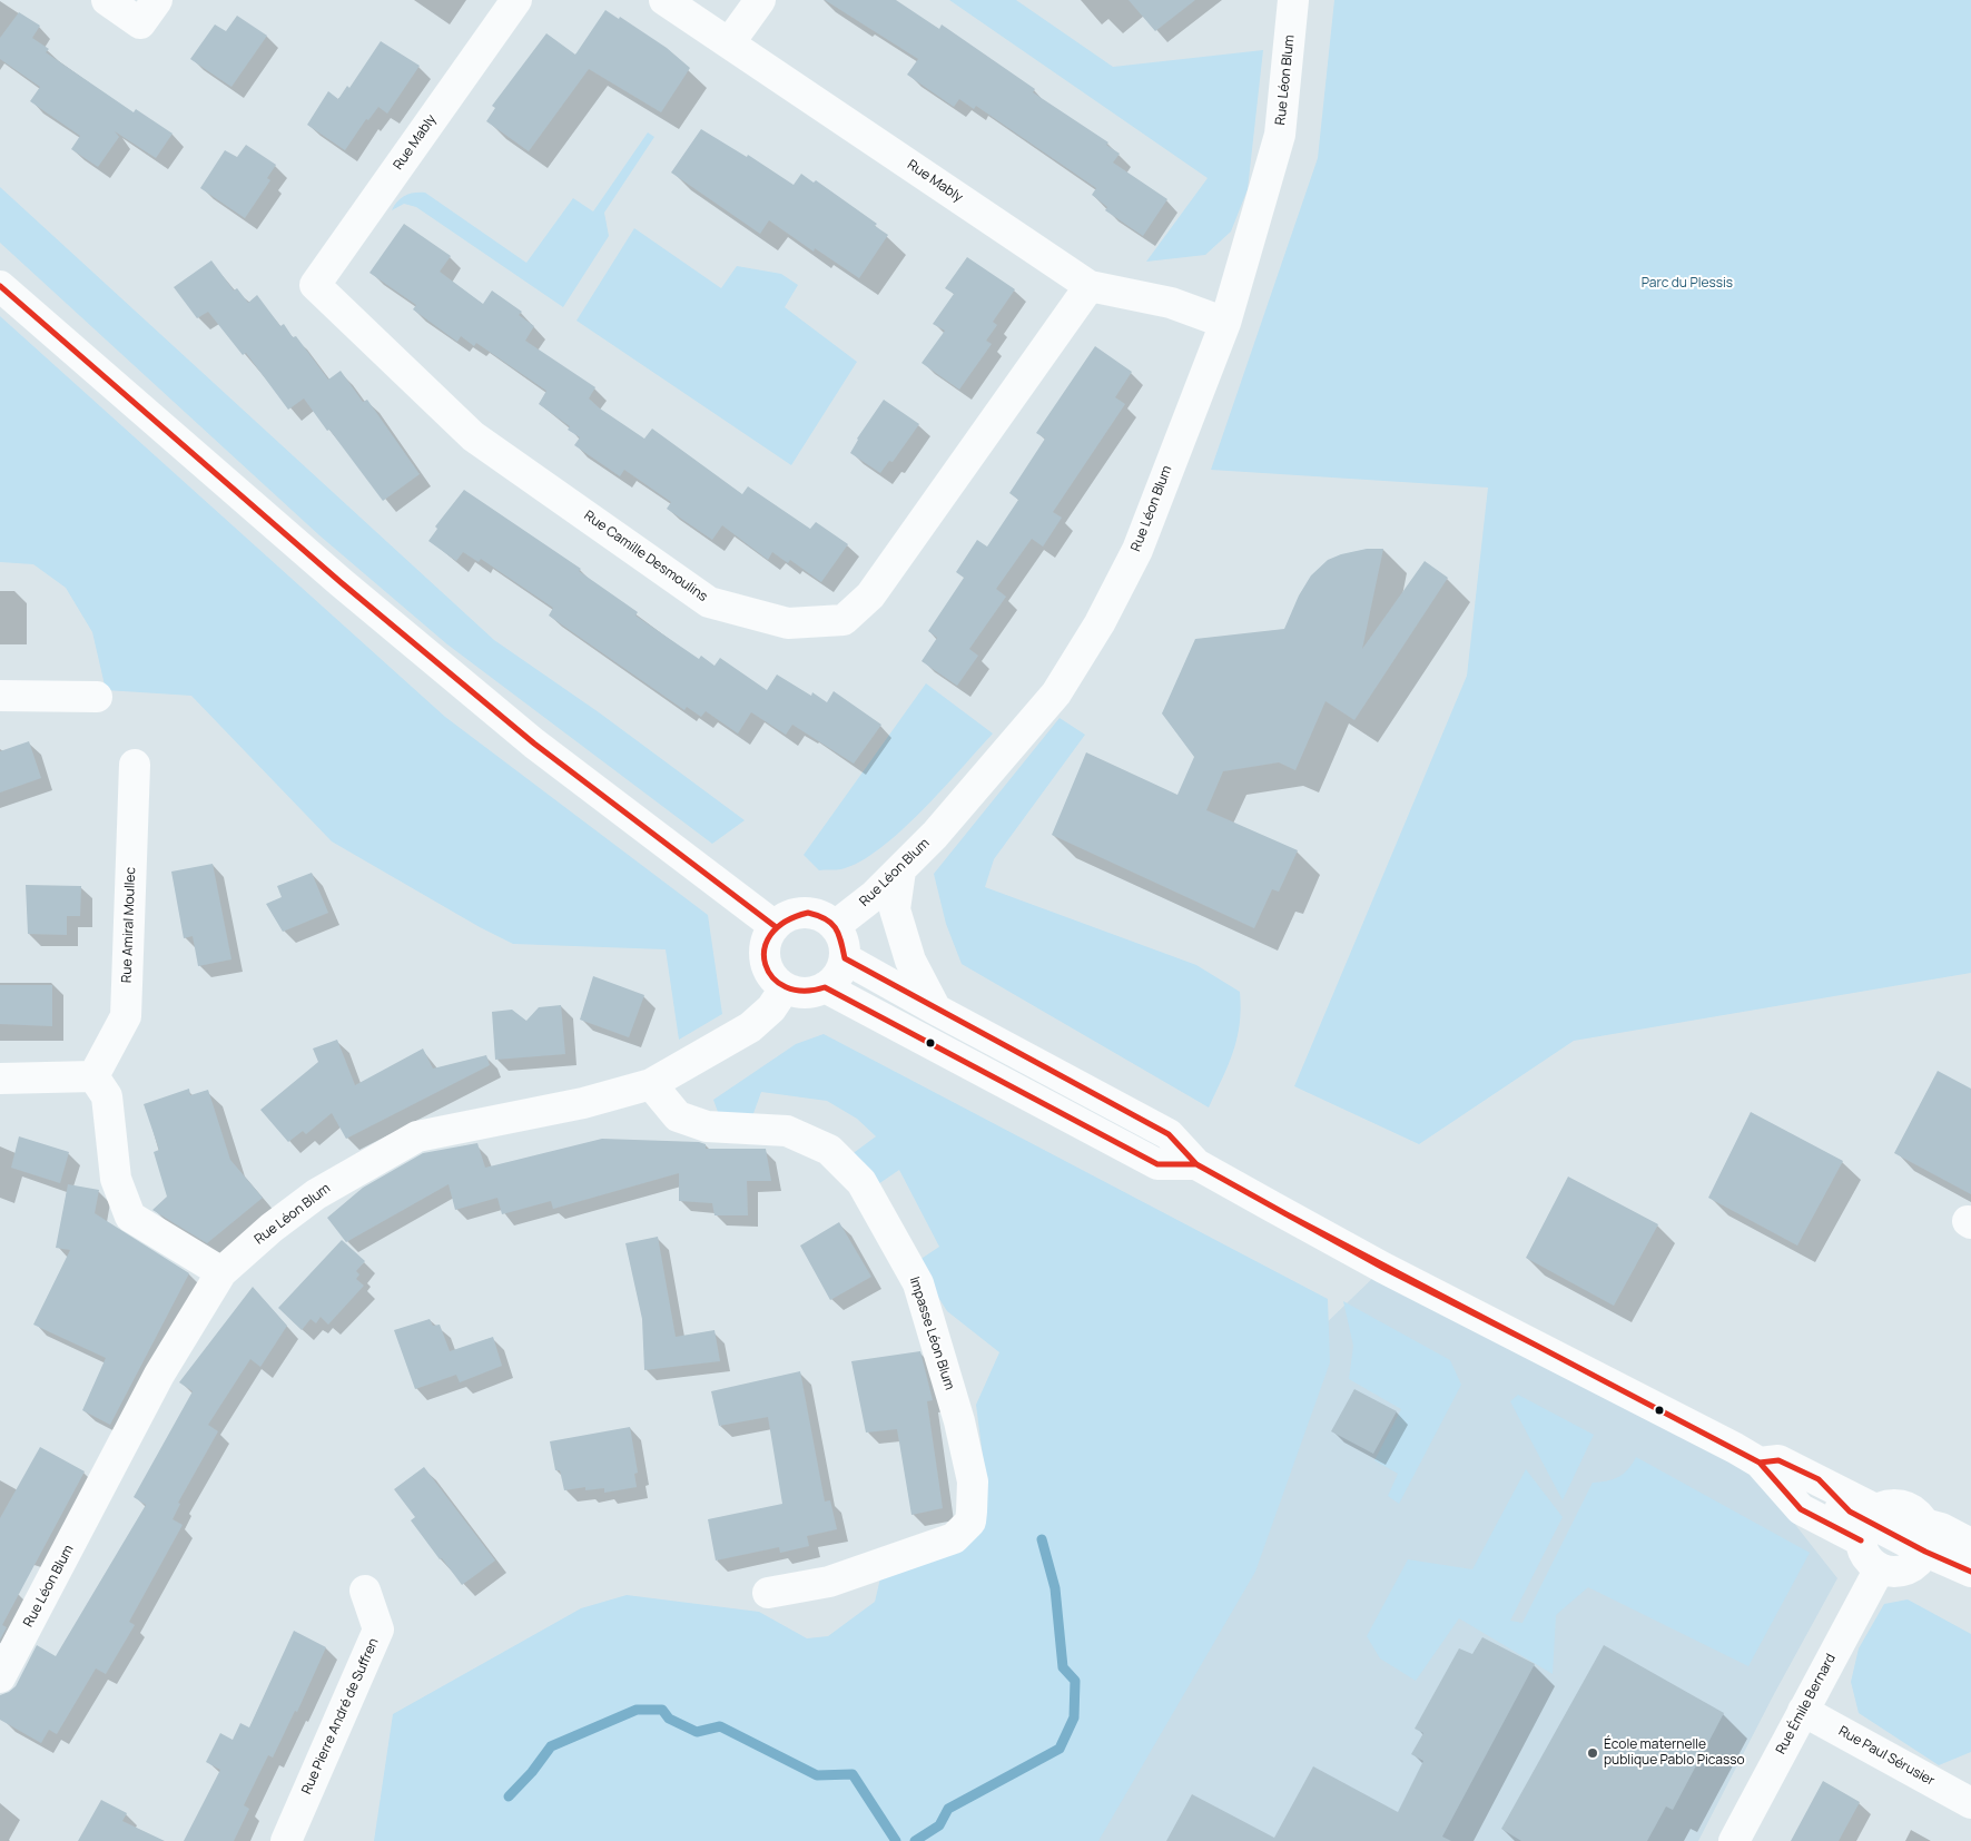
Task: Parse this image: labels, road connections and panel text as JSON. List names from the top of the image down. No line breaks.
{"streets":{"street":["Rue Léon Blum","Rue Mably","Rue Camille Desmoulins","Rue Amiral Moullec","Impasse Léon Blum","Rue Émile Bernard","Rue Pierre André de Suffren","Rue Paul Sérusier"]},"crossings":[["Rue Léon Blum","Rue Mably"],["Rue Léon Blum","Impasse Léon Blum"],["Rue Mably","Rue Camille Desmoulins"],["Rue Émile Bernard","Rue Paul Sérusier"]],"parks":["Parc du Plessis"],"places":["École maternelle publique Pablo Picasso"]}
